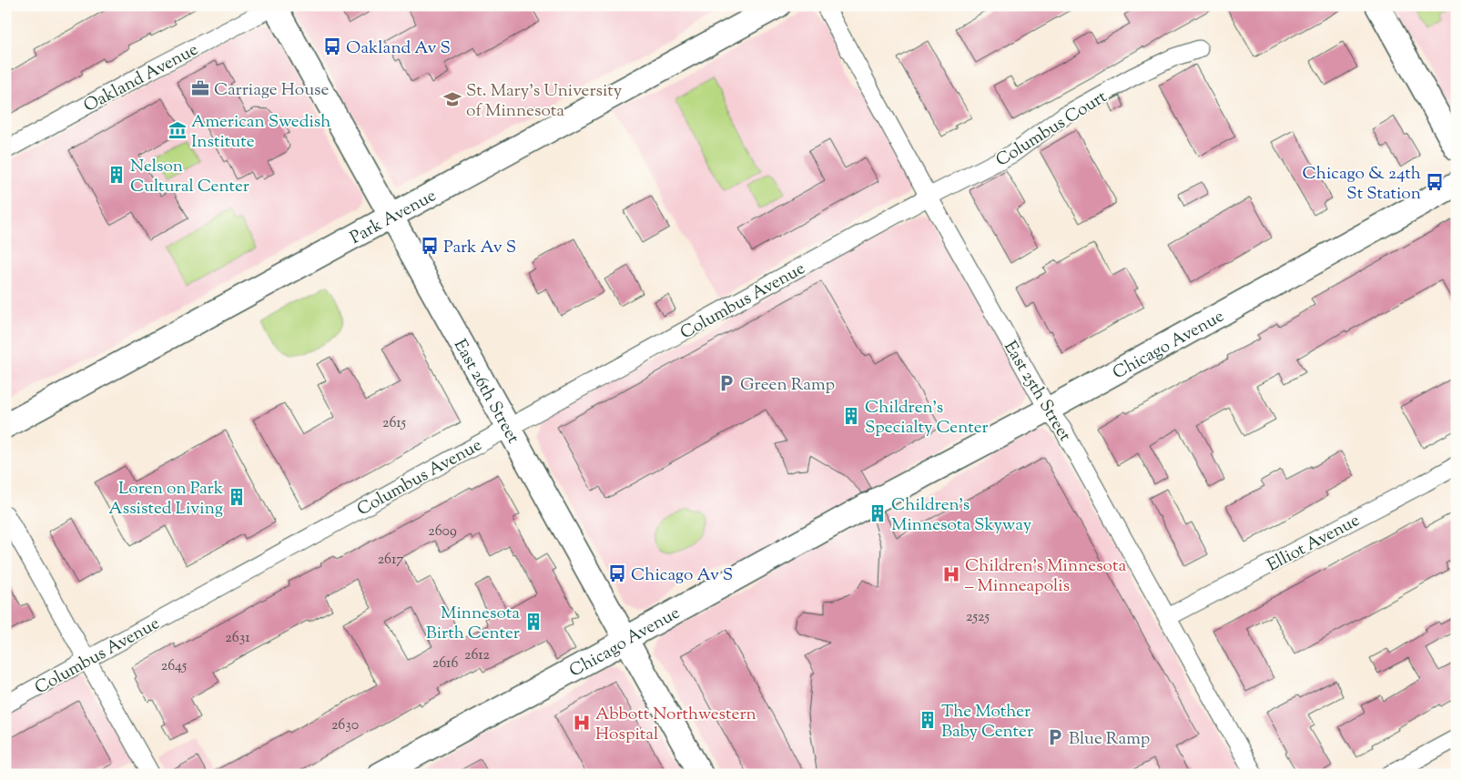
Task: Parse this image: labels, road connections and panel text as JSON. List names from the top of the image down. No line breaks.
{"streets":{"street":["Oakland Avenue","Columbus Court","Park Avenue","Columbus Avenue","Chicago Avenue","East 26th Street","East 25th Street","Elliot Avenue"]},"crossings":[["Oakland Avenue","East 26th Street"],["Columbus Court","Columbus Avenue"],["Columbus Court","East 25th Street"],["Park Avenue","East 26th Street"],["Columbus Avenue","East 26th Street"],["Columbus Avenue","East 25th Street"],["Chicago Avenue","East 26th Street"],["Chicago Avenue","East 25th Street"],["East 25th Street","Elliot Avenue"]],"places":{"bus stop":["Oakland Av S","Chicago & 24th St Station","Park Av S","Chicago Av S"],"office":["Carriage House"],"school or university":["St. Mary's University of Minnesota"],"museum":["American Swedish Institute"],"building":["Nelson Cultural Center","Children's Specialty Center","Loren on Park Assisted Living","Children's Minnesota Skyway","Minnesota Birth Center","The Mother Baby Center"],"parking":["Green Ramp","Blue Ramp"],"hospital":["Children’s Minnesota – Minneapolis","Abbott Northwestern Hospital"]},"house_numbers":["2615","2609","2617","2525","2631","2612","2616","2645","2630"]}
